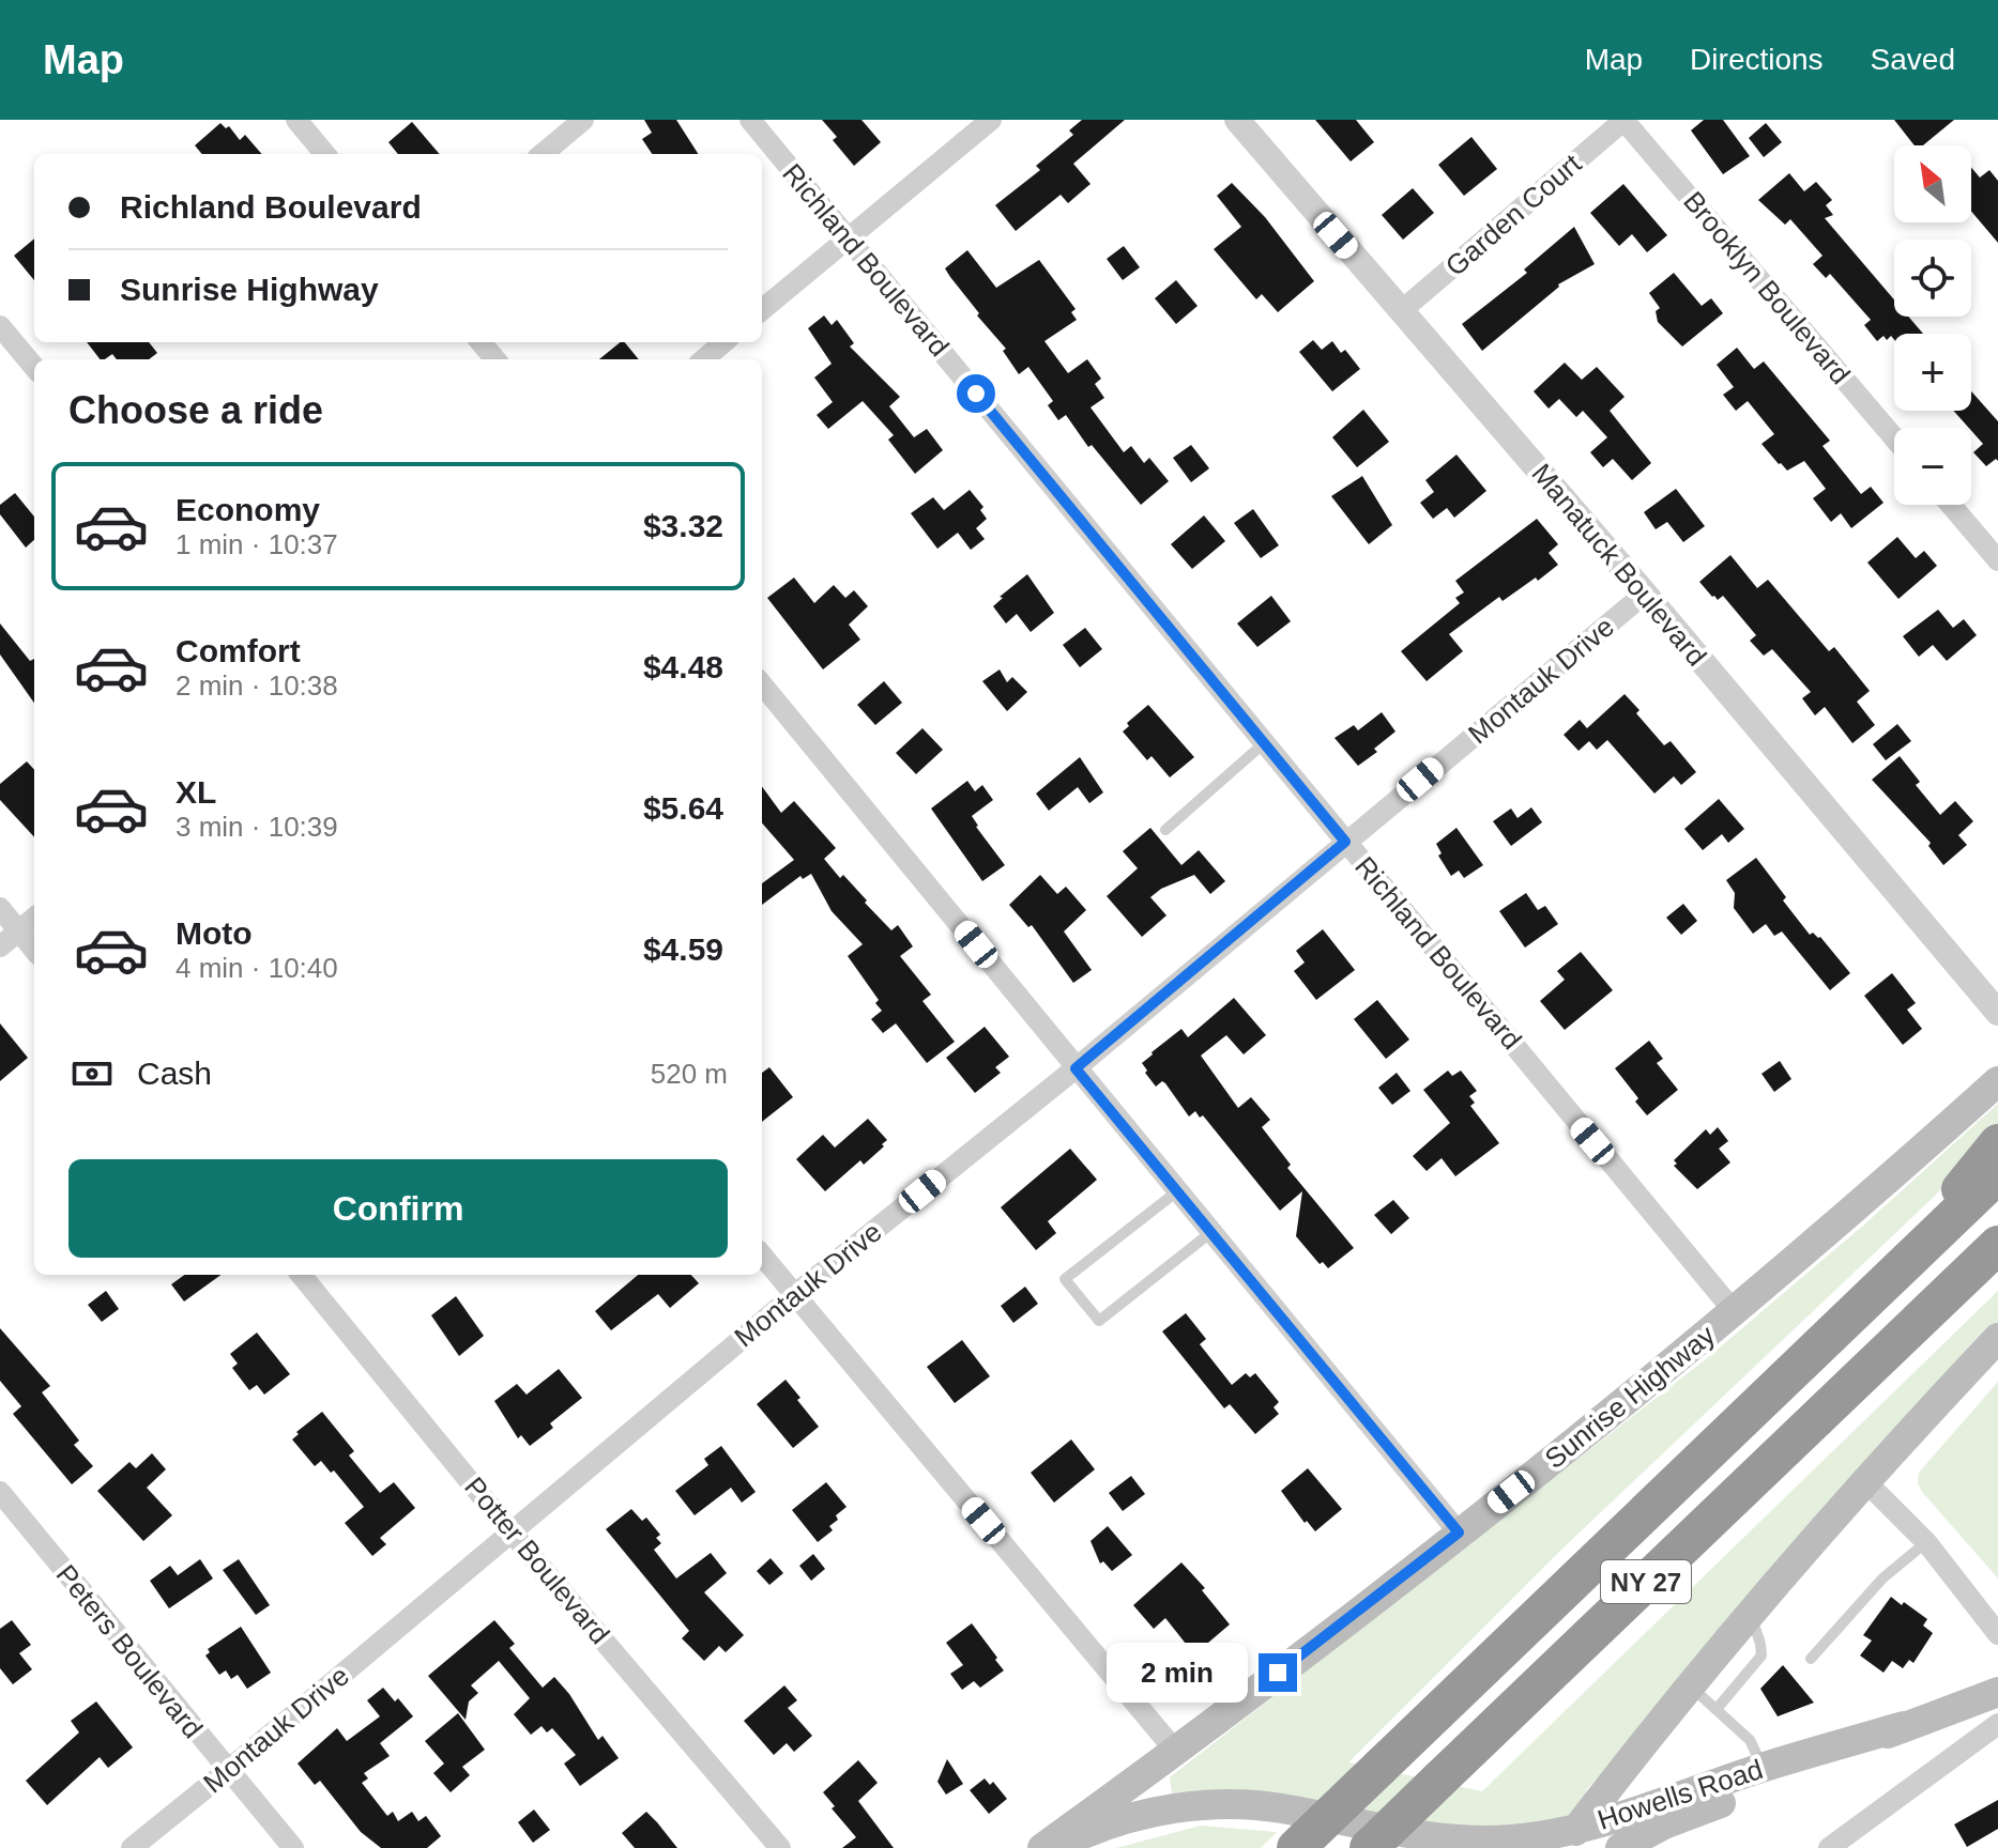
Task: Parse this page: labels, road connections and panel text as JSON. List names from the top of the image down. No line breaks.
{"streets":{"highway":["NY 27"],"main road":["Sunrise Highway","Howells Road"],"street":["Garden Court","Richland Boulevard","Brooklyn Boulevard","Manatuck Boulevard","Montauk Drive","Potter Boulevard","Peters Boulevard"]},"crossings":[["Garden Court","Brooklyn Boulevard"],["Garden Court","Manatuck Boulevard"],["Richland Boulevard","Montauk Drive"],["Richland Boulevard","Sunrise Highway"],["Manatuck Boulevard","Montauk Drive"],["Montauk Drive","Potter Boulevard"],["Montauk Drive","Peters Boulevard"],["NY 27","Howells Road"]],"north":"top left","page":{"header":"Map","nav":["Map","Directions","Saved"],"map_buttons":["+","−"],"banner":["Richland Boulevard","Sunrise Highway"],"heading":"Choose a ride","list":[{"name":"Economy","note":"1 min · 10:37","value":"$3.32"},{"name":"Comfort","note":"2 min · 10:38","value":"$4.48"},{"name":"XL","note":"3 min · 10:39","value":"$5.64"},{"name":"Moto","note":"4 min · 10:40","value":"$4.59"}],"pay":["Cash","520 m"],"buttons":"Confirm","bubble":"2 min"}}
